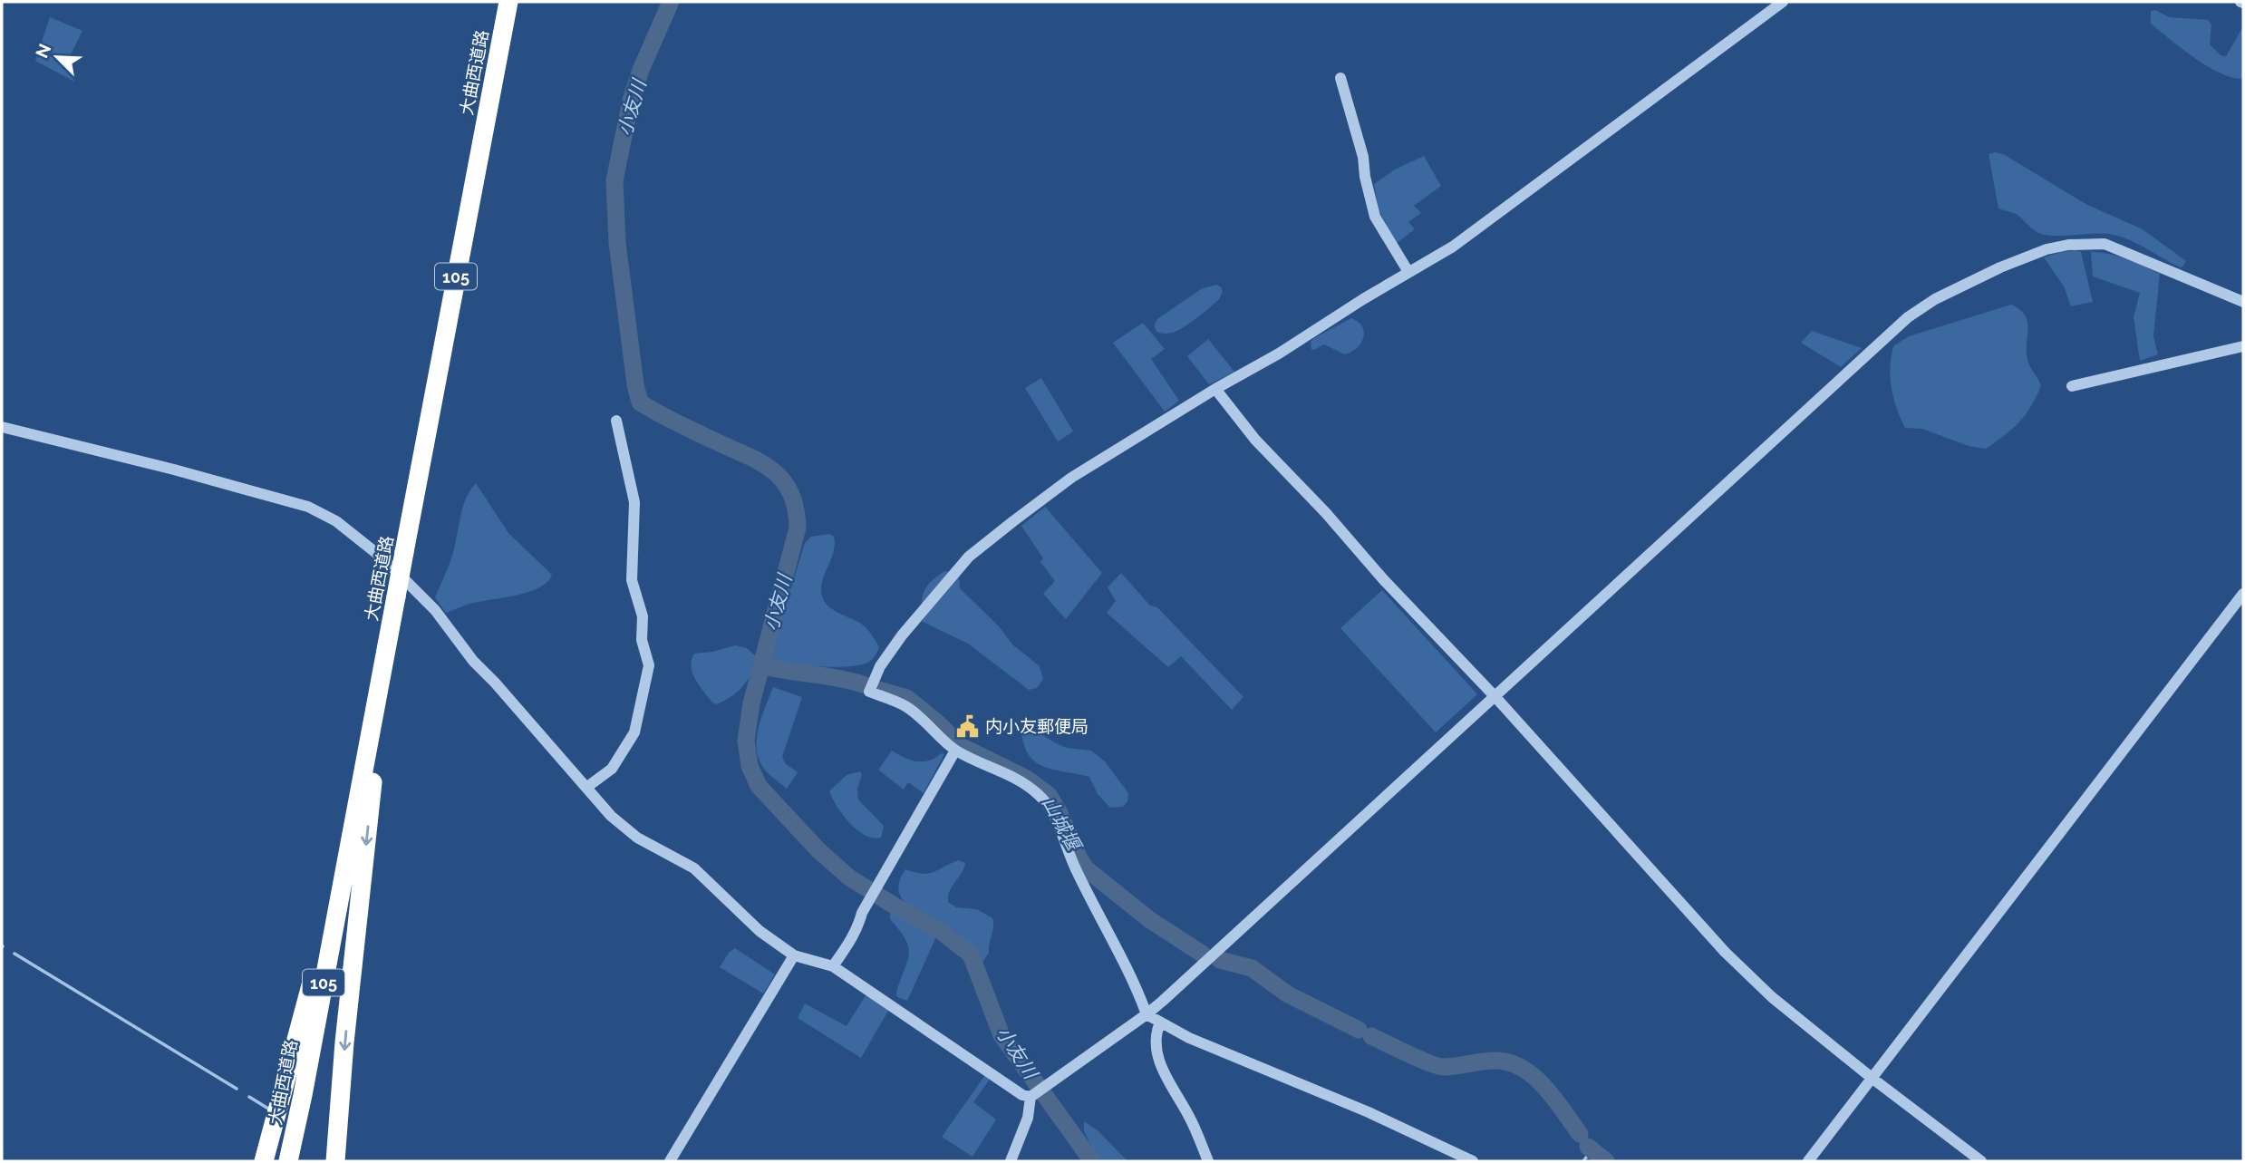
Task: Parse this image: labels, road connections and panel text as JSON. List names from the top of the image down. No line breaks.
{"streets":{"highway":["大曲西道路","105"]},"water":["小友川","山城堰"],"places":{"public building":["内小友郵便局"]},"north":"top left"}
